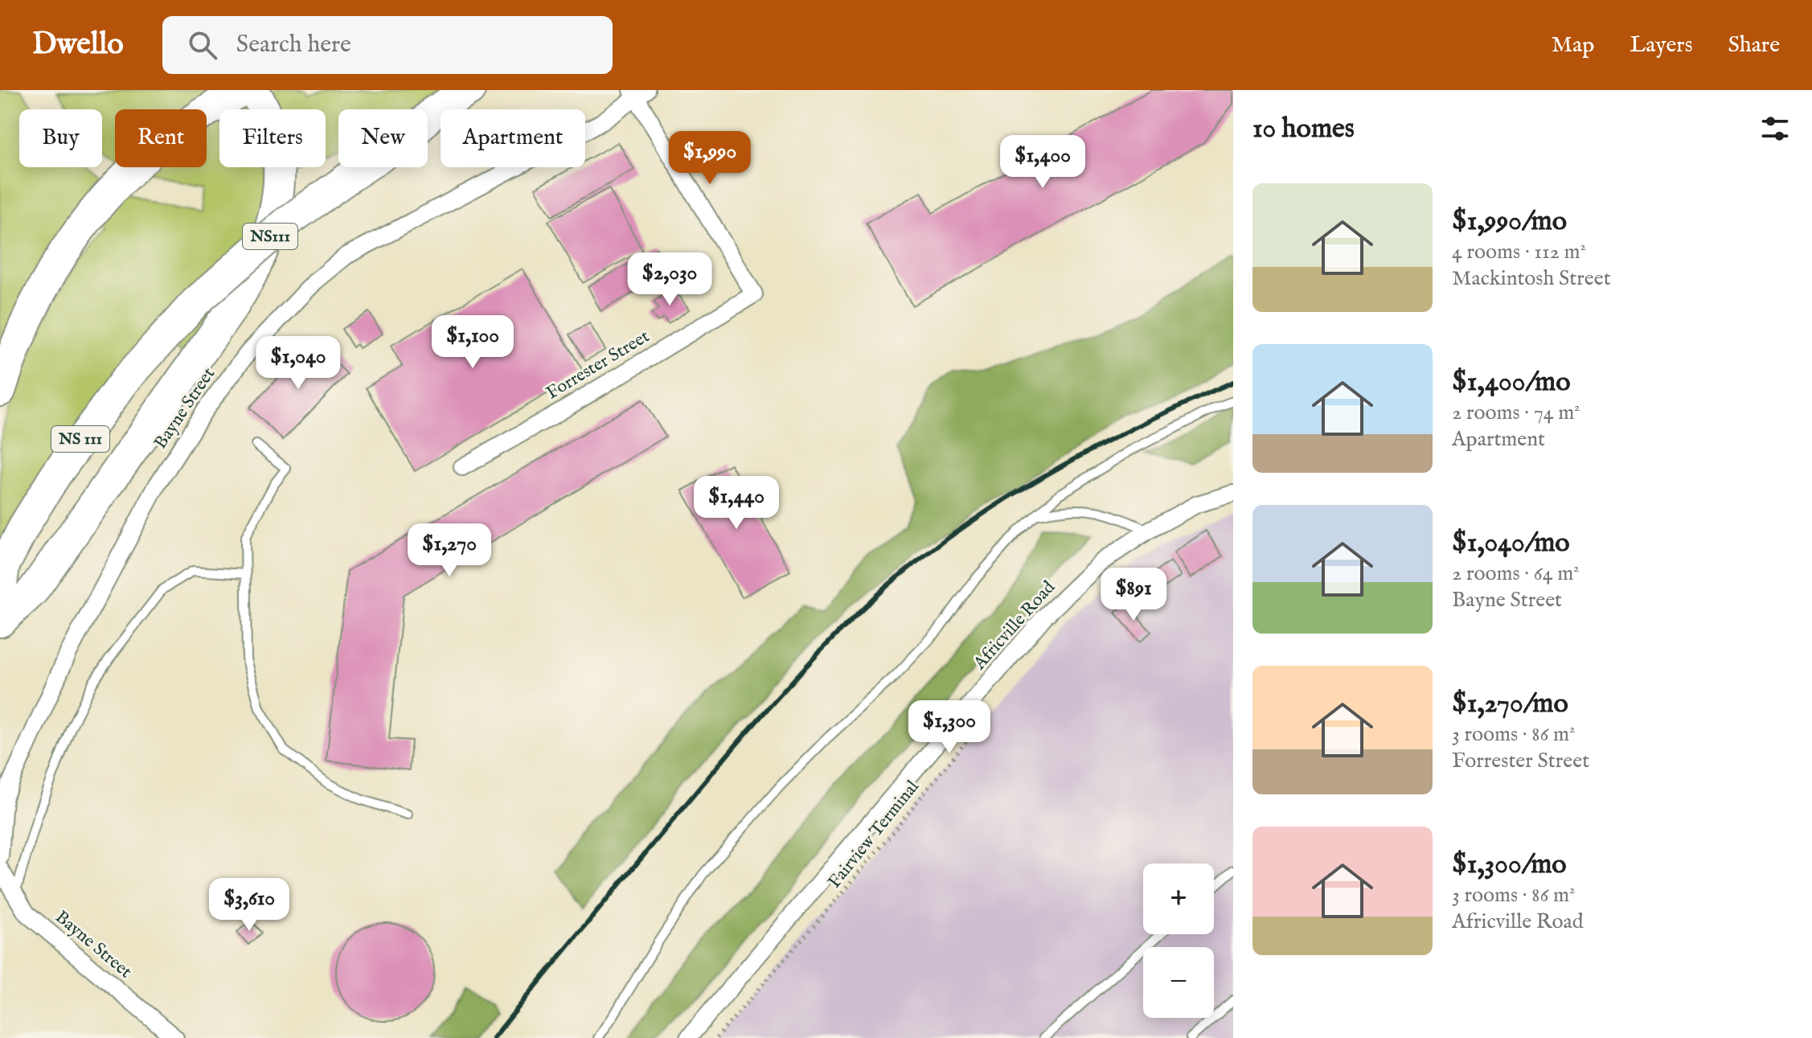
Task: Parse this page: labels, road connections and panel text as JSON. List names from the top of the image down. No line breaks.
{"streets":{"highway":["NS111","NS 111"],"street":["Forrester Street","Bayne Street","Africville Road"],"path":["Fairview Terminal"]},"crossings":[["NS111","NS 111"],["Forrester Street","Bayne Street"]],"page":{"header":"Dwello","search":"Search here","nav":["Map","Layers","Share"],"heading":"10 homes","chip":["Buy","Rent","Filters","New","Apartment"],"price":["$1,990","$1,400","$2,030","$1,100","$1,040","$1,440","$1,270","$891","$1,300","$3,610"],"list":[{"name":"$1,990/mo","note":"4 rooms · 112 m² · Mackintosh Street"},{"name":"$1,400/mo","note":"2 rooms · 74 m² · Apartment"},{"name":"$1,040/mo","note":"2 rooms · 64 m² · Bayne Street"},{"name":"$1,270/mo","note":"3 rooms · 86 m² · Forrester Street"},{"name":"$1,300/mo","note":"3 rooms · 86 m² · Africville Road"}],"map_buttons":["+","−"]}}
